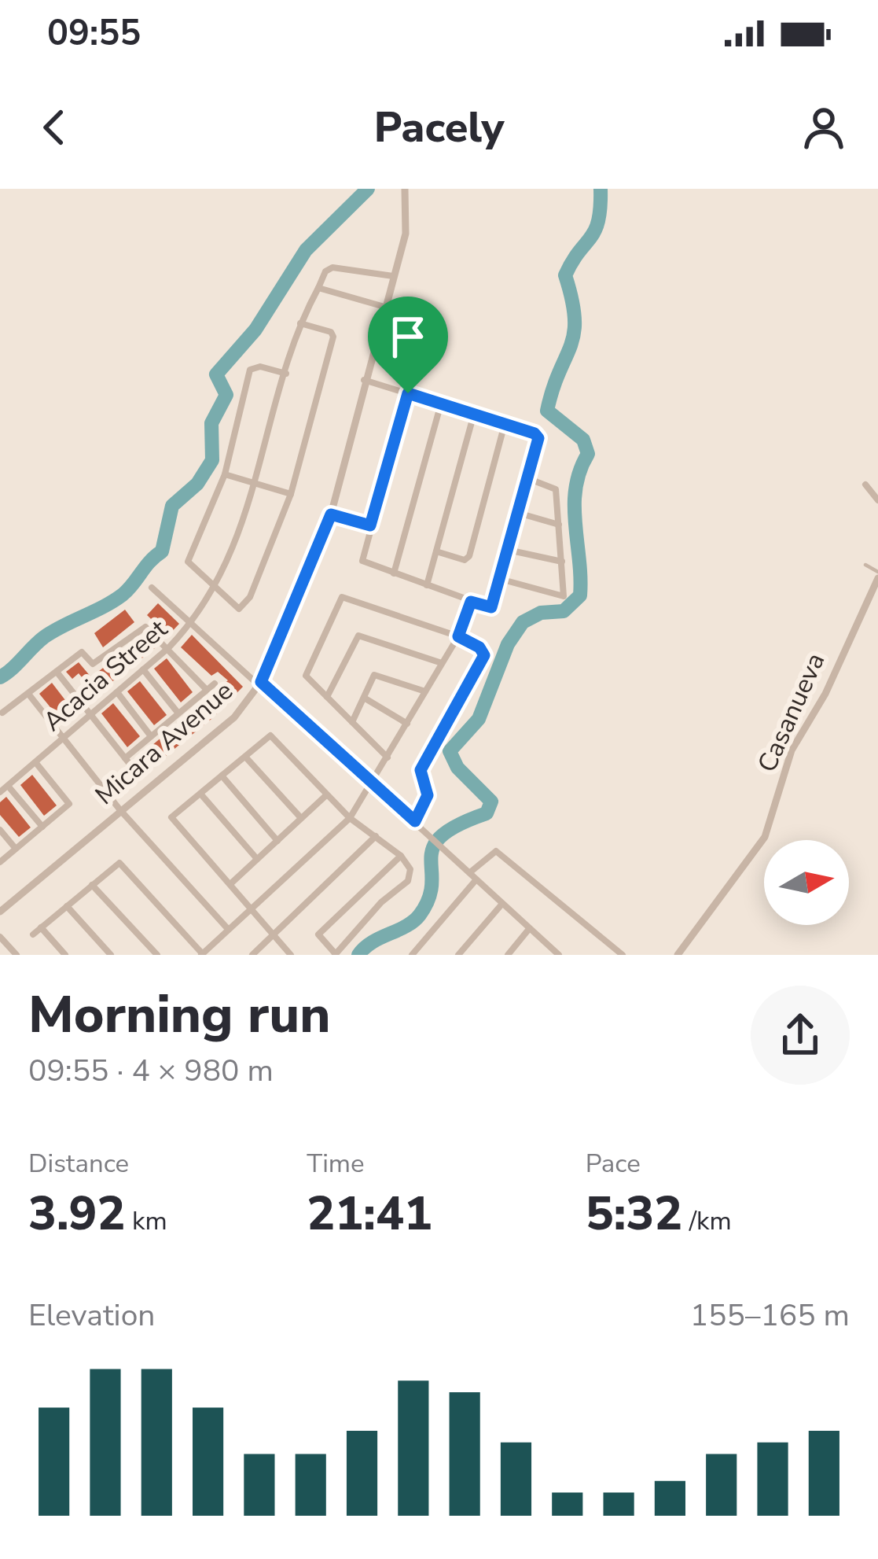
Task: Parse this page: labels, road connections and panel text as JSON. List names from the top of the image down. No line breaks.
{"streets":{"street":["Acacia Street","Casanueva","Micara Avenue"]},"north":"right","page":{"status":"09:55","header":"Pacely","heading":["Morning run","09:55 · 4 × 980 m"],"stats":[["Distance","3.92 km"],["Time","21:41"],["Pace","5:32 /km"]],"chart":["Elevation","155–165 m"]}}
